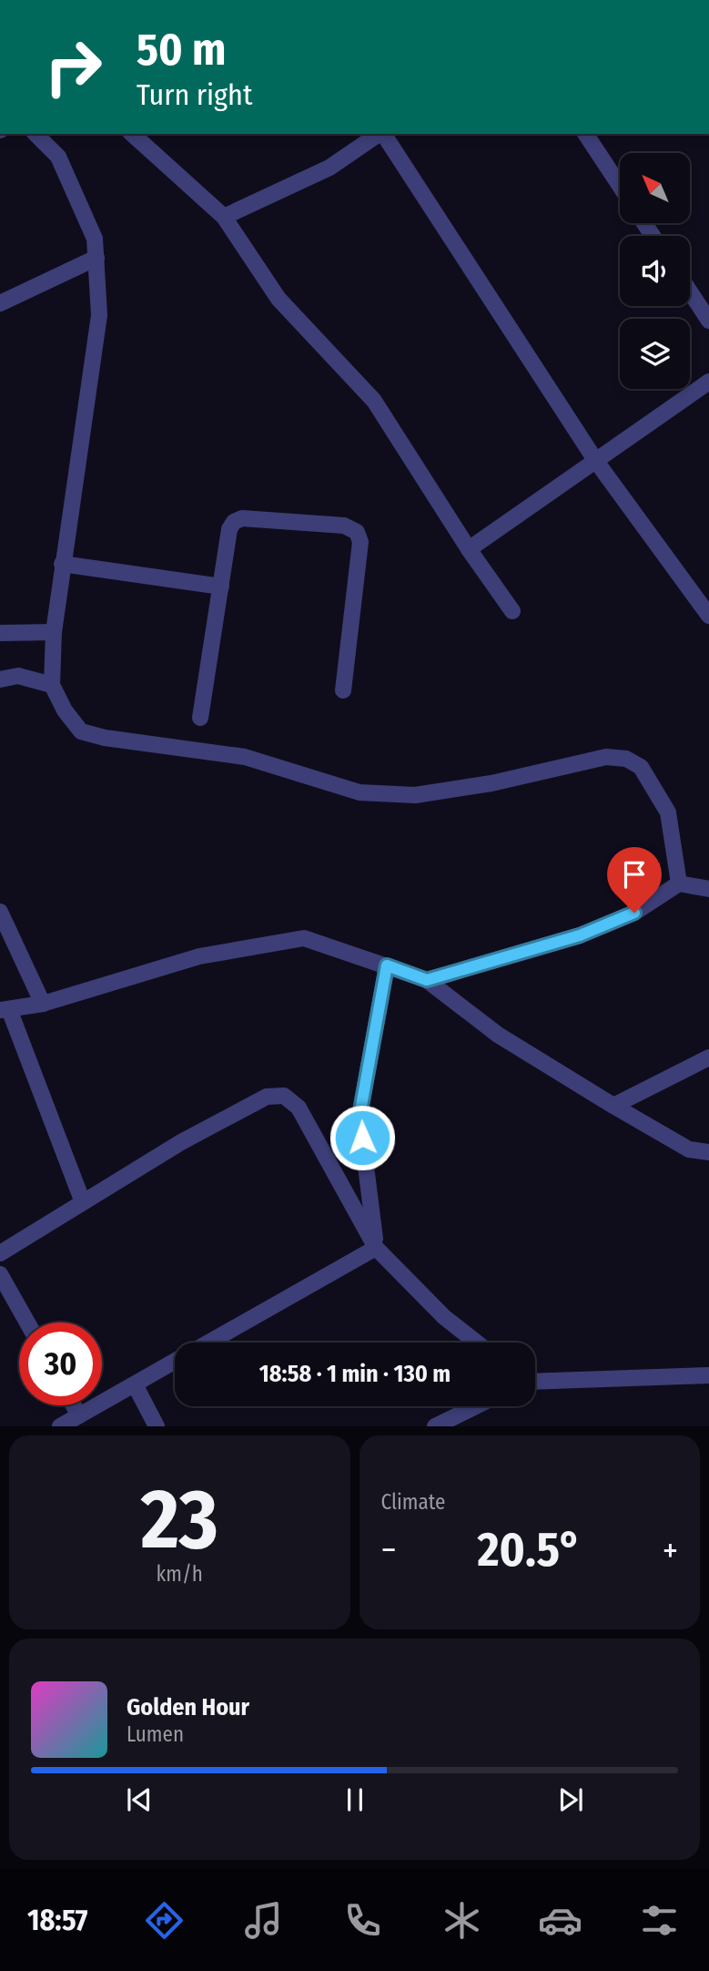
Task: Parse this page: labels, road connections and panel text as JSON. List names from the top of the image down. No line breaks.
{"north":"top left","page":{"turn":["50 m","Turn right"],"limit":"30","trip":"18:58 · 1 min · 130 m","tile":[["23","km/h"],"Climate"],"heat":["−","20.5°","+"],"song":["Golden Hour","Lumen"],"tabs":"18:57"}}
